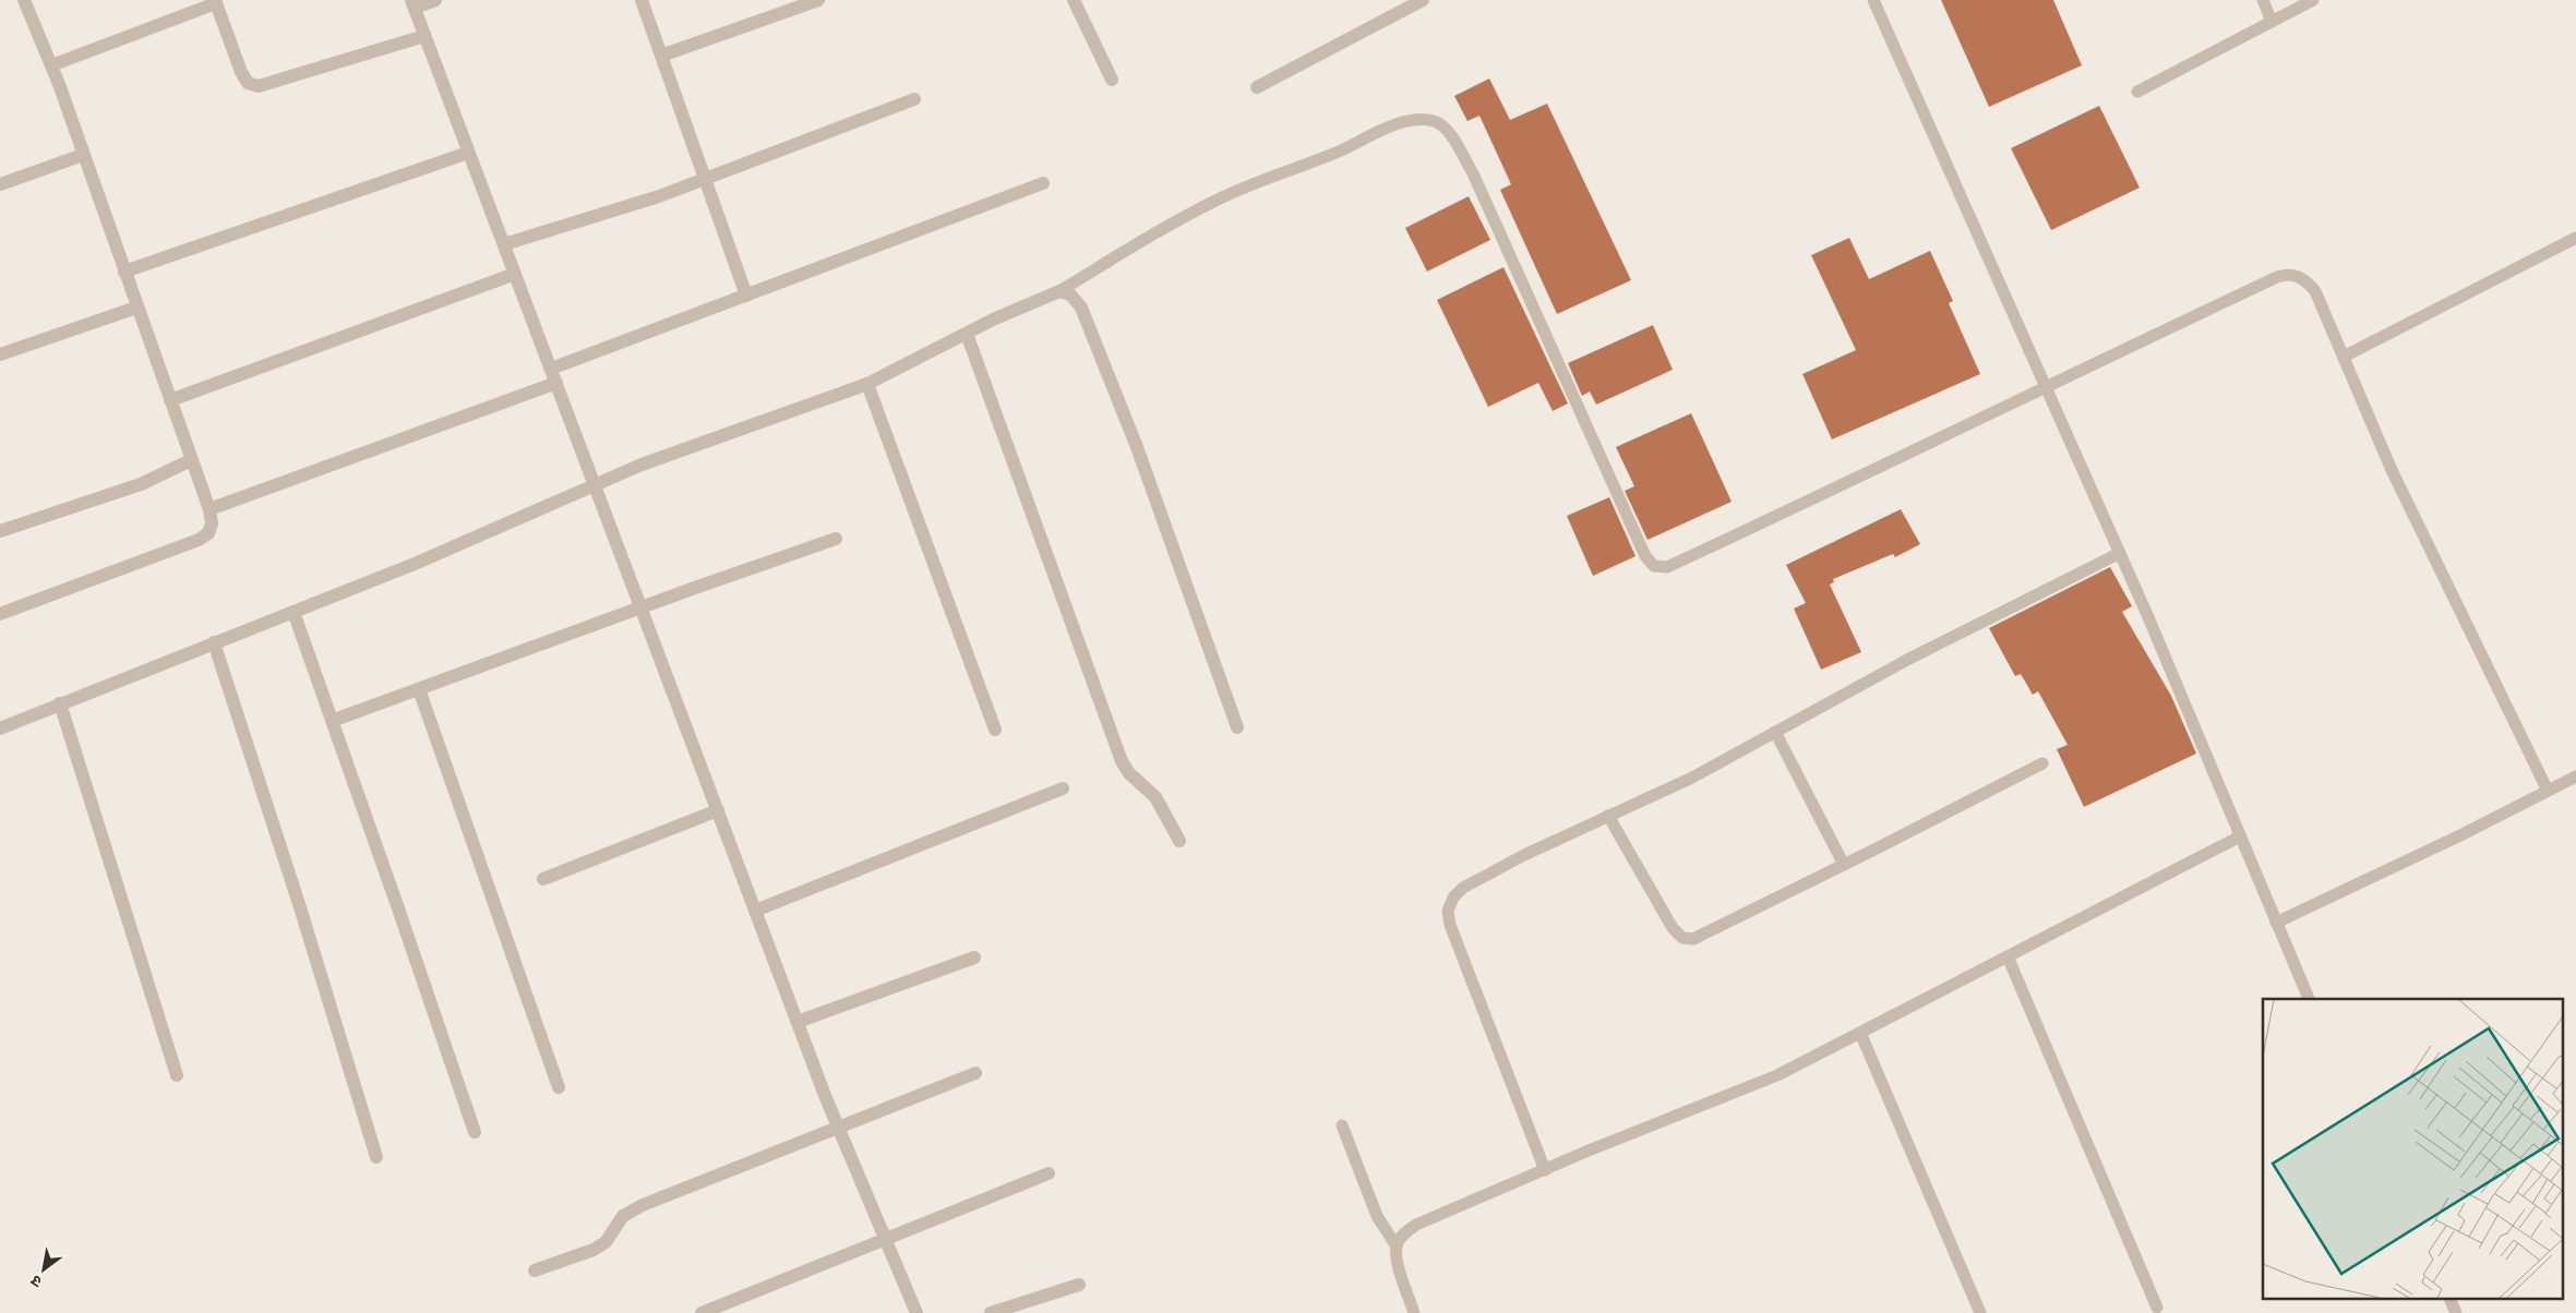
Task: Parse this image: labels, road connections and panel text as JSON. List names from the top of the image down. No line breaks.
{"north":"bottom left"}
